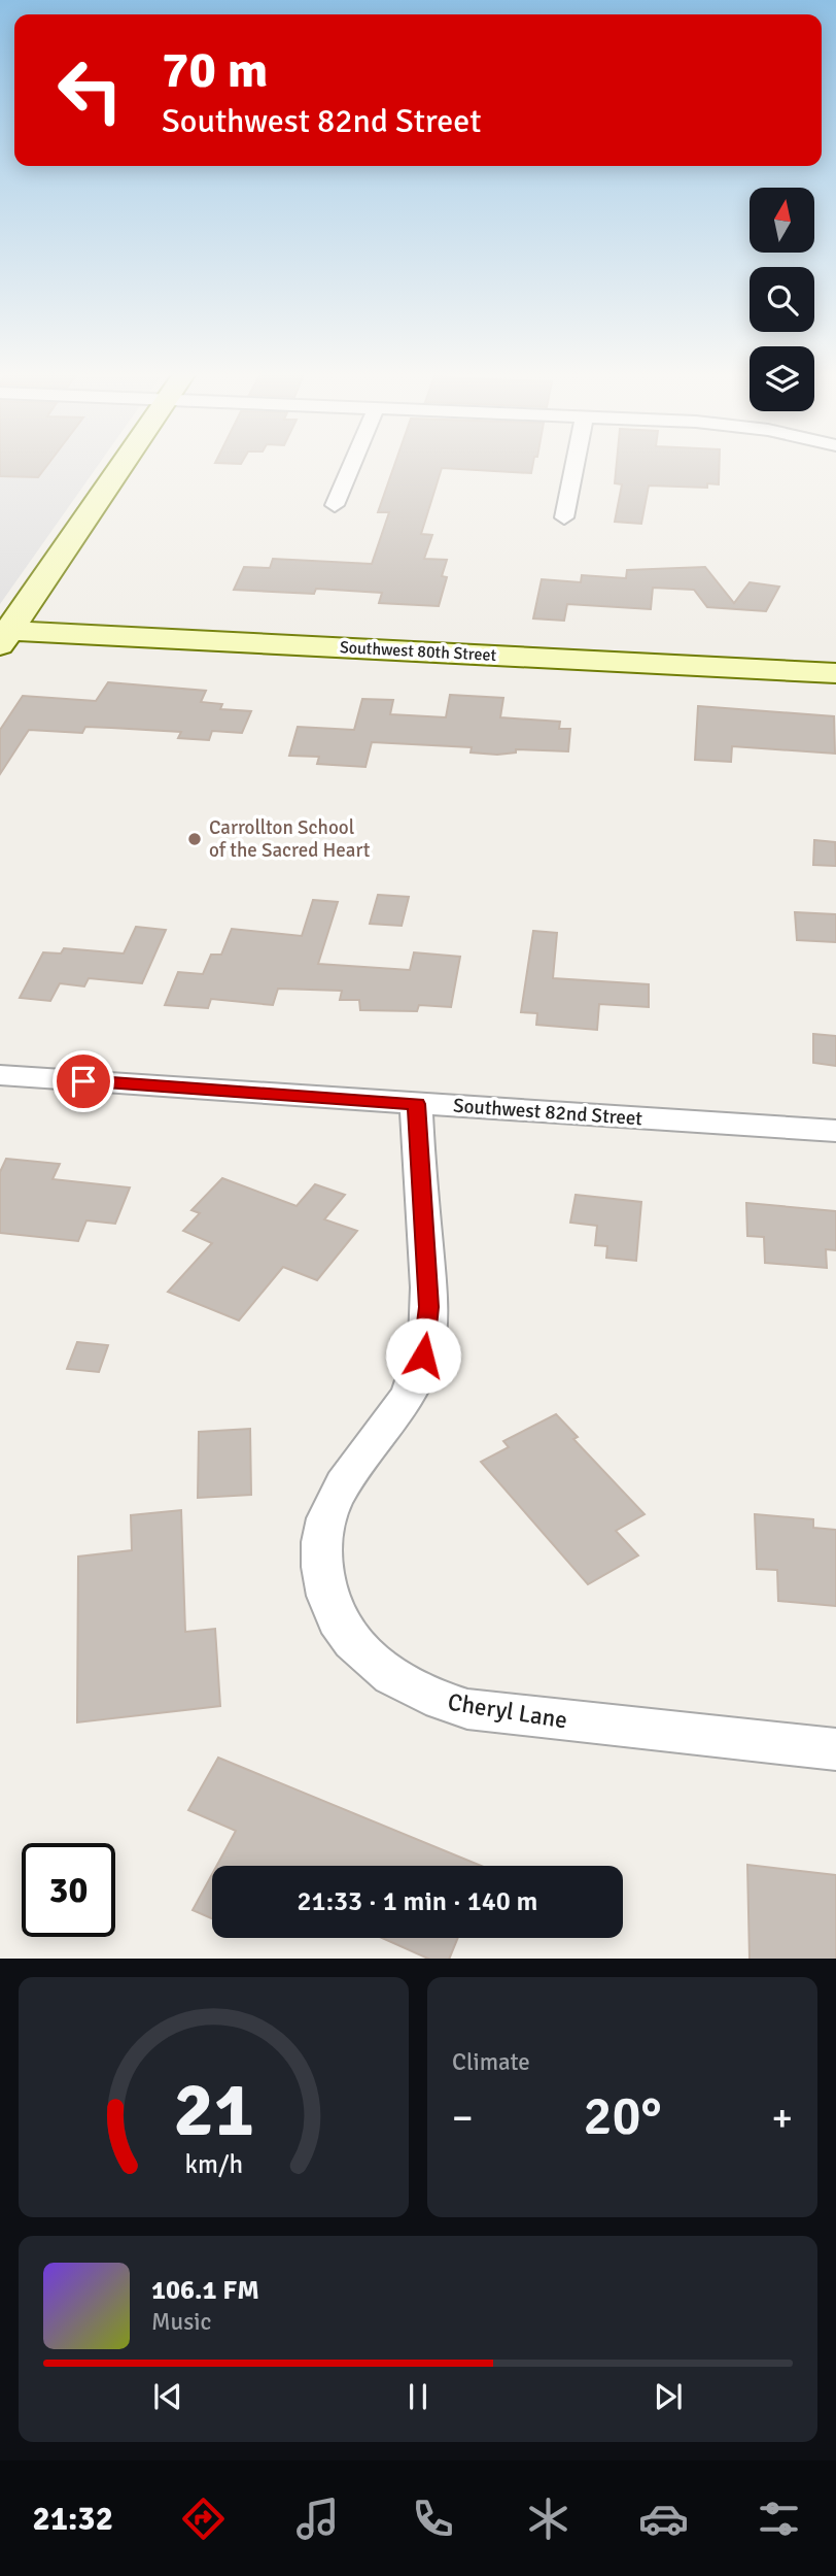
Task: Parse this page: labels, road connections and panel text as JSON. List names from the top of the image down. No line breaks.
{"streets":{"street":["Southwest 80th Street","Southwest 82nd Street","Cheryl Lane"]},"crossings":[["Southwest 82nd Street","Cheryl Lane"]],"places":["Carrollton School of the Sacred Heart"],"north":"top","page":{"turn":["70 m","Southwest 82nd Street"],"limit":"30","trip":"21:33 · 1 min · 140 m","tile":"Climate","heat":["−","20°","+"],"song":["106.1 FM","Music"],"tabs":"21:32","gauge":["21","km/h"]}}
